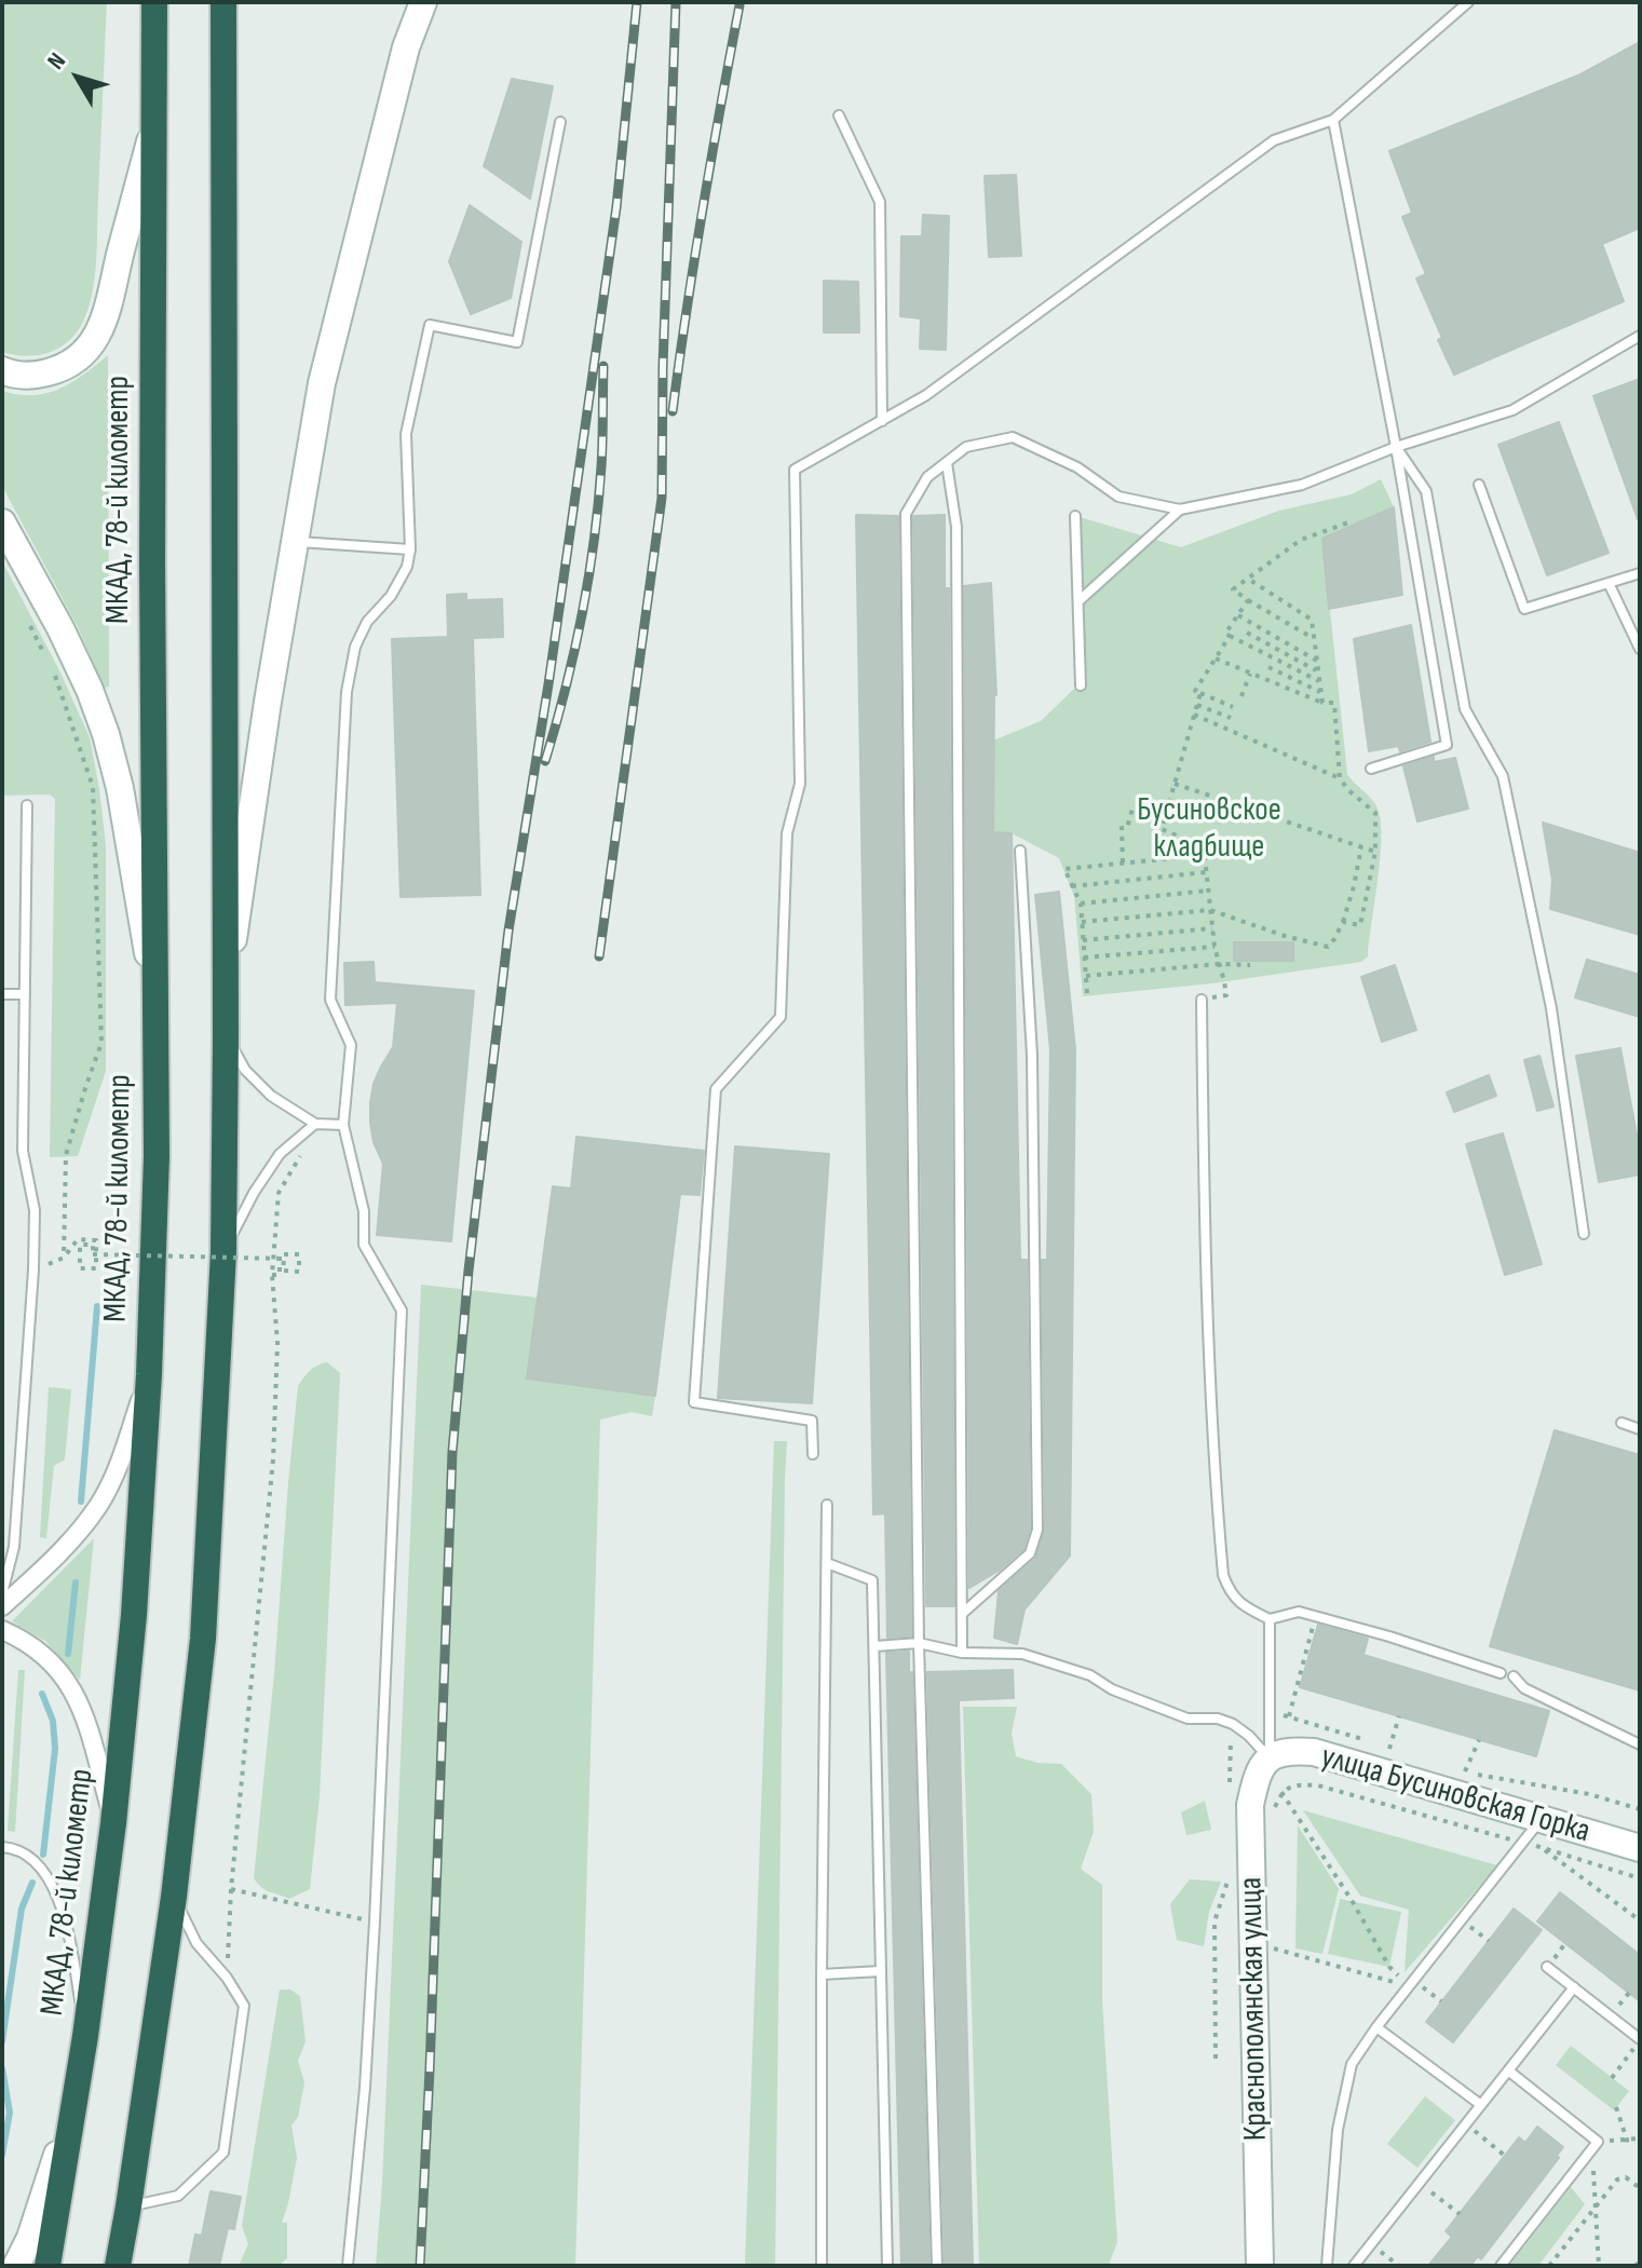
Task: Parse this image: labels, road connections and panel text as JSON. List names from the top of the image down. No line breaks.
{"streets":{"highway":["МКАД, 78-й километр"],"main road":["улица Бусиновская Горка","Краснополянская улица"]},"crossings":[["улица Бусиновская Горка","Краснополянская улица"]],"parks":["Бусиновское кладбище"],"north":"top left"}
